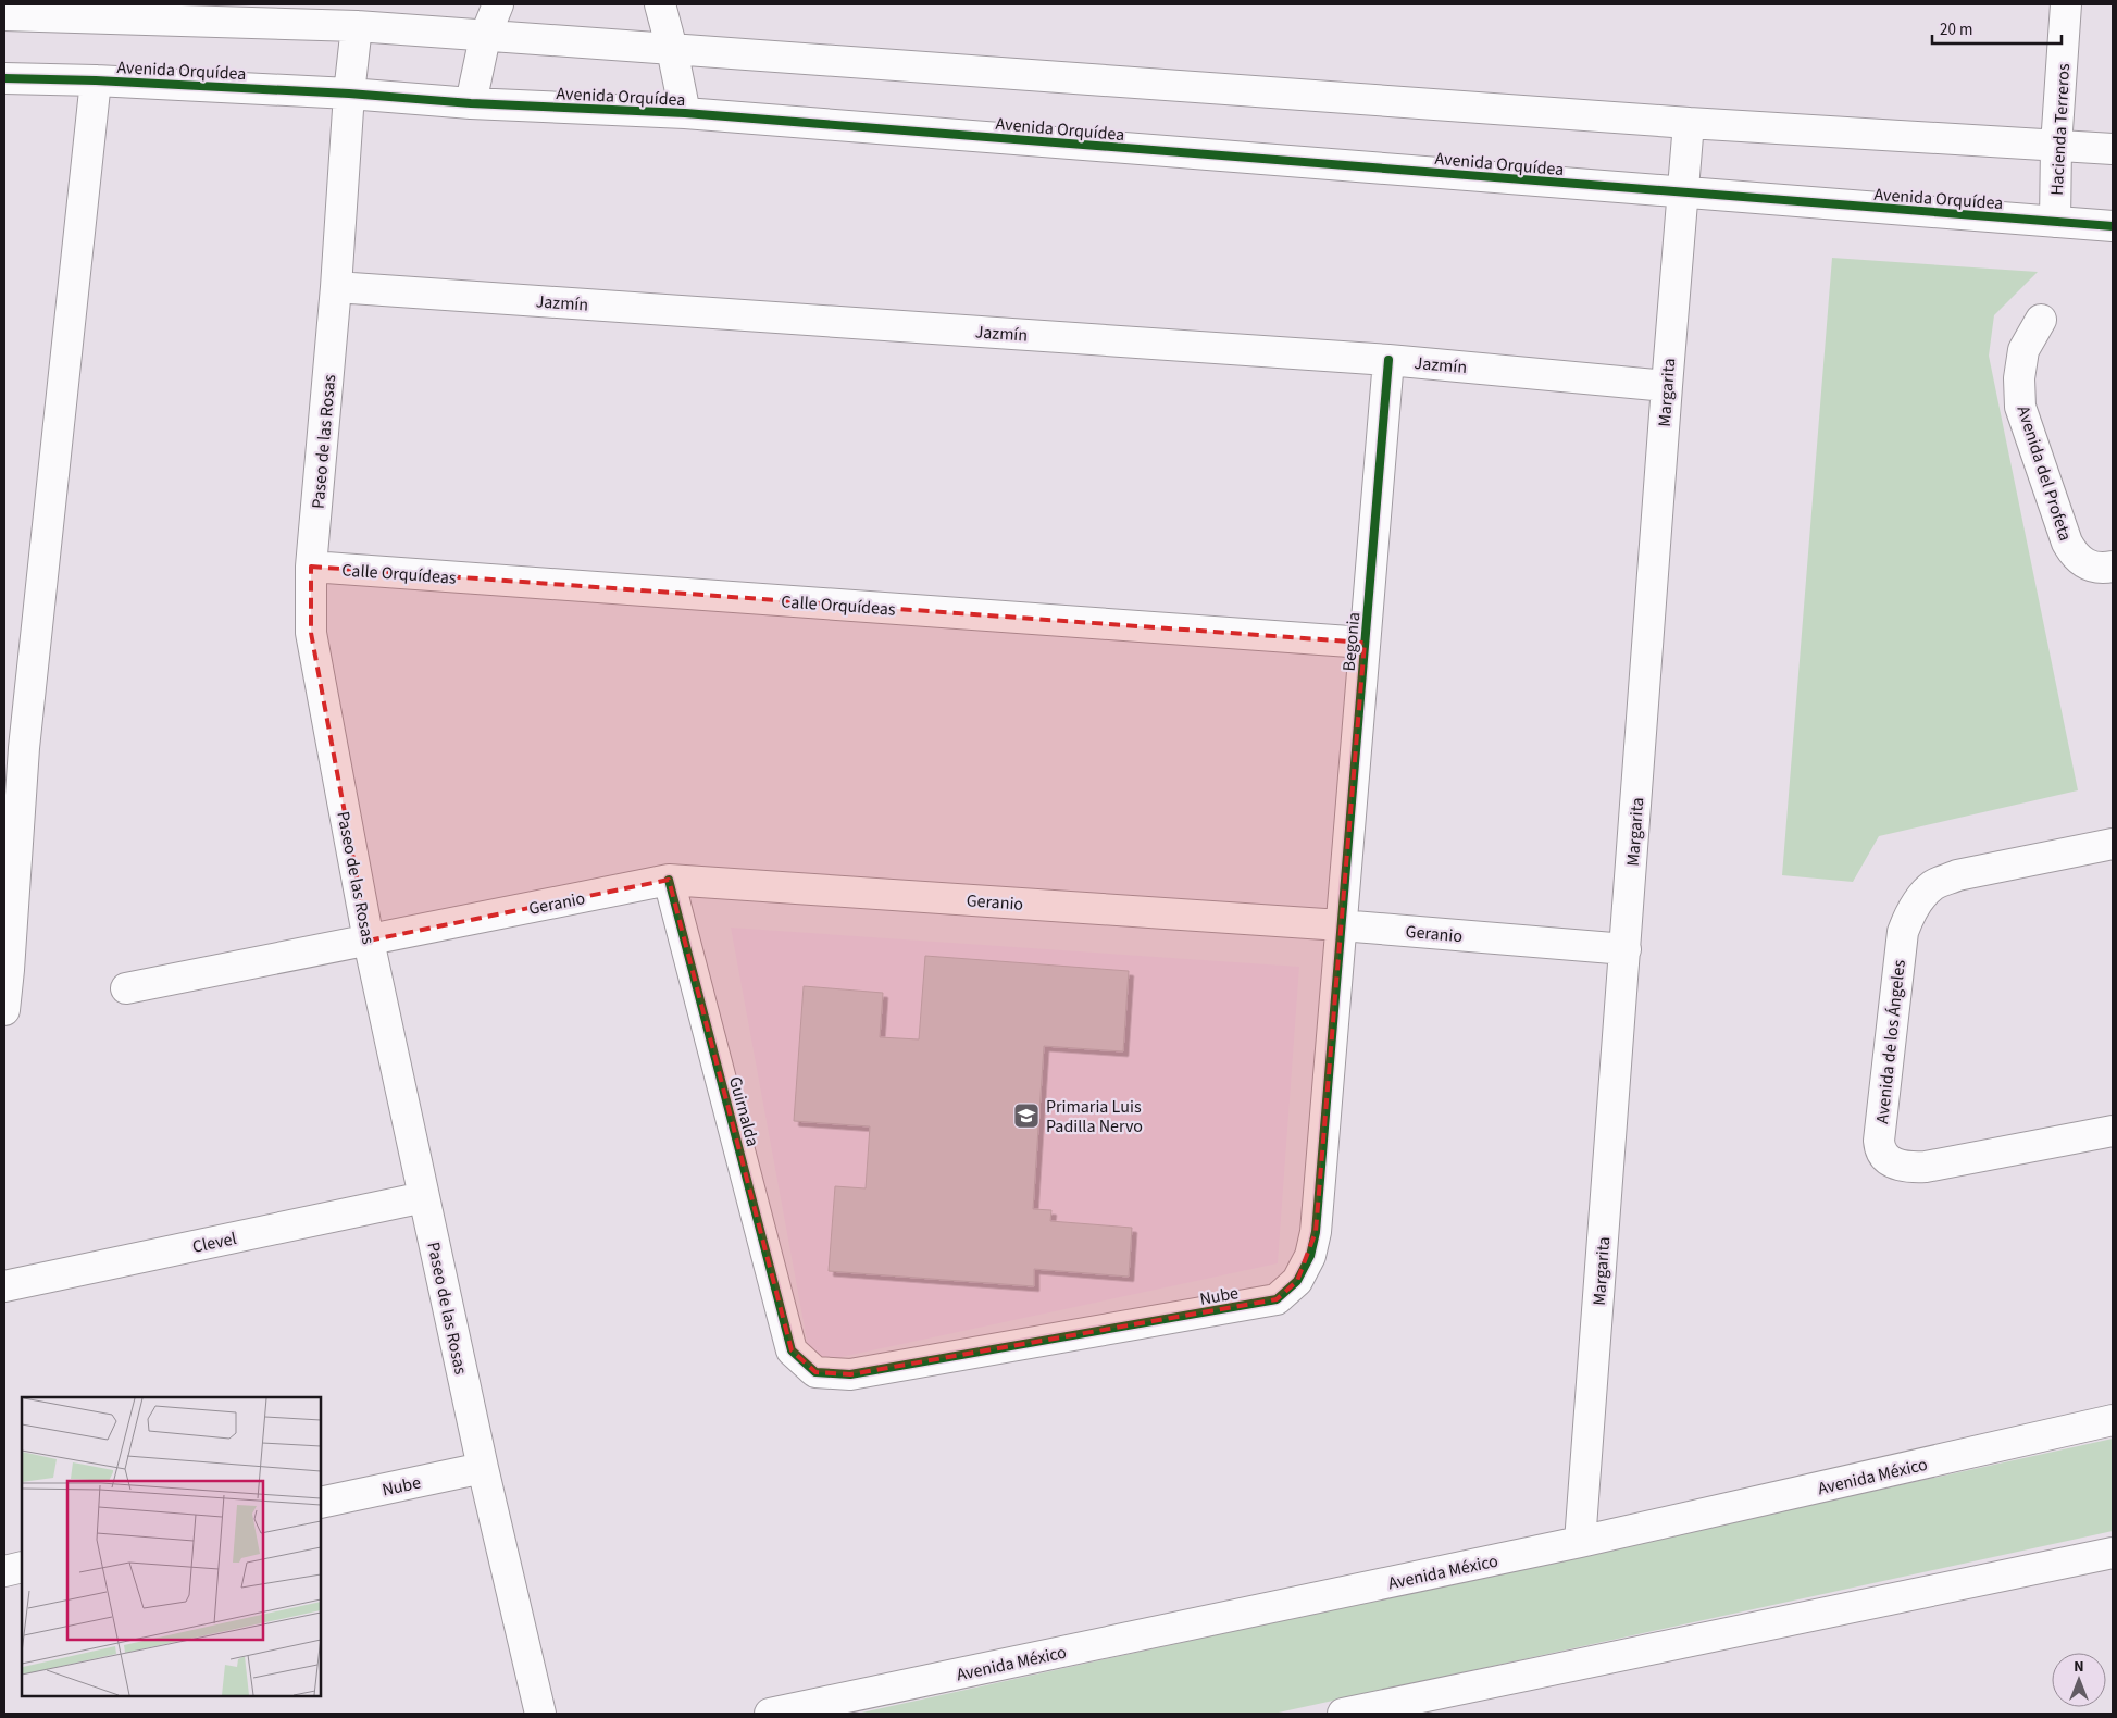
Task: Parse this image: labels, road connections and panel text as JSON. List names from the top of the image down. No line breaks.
{"streets":{"street":["Avenida Orquídea","Hacienda Terreros","Jazmín","Margarita","Paseo de las Rosas","Avenida del Profeta","Calle Orquídeas","Begonia","Geranio","Avenida de los Ángeles","Guirnalda","Clevel","Nube","Avenida México"]},"crossings":[["Avenida Orquídea","Hacienda Terreros"],["Avenida Orquídea","Margarita"],["Avenida Orquídea","Paseo de las Rosas"],["Jazmín","Margarita"],["Jazmín","Paseo de las Rosas"],["Jazmín","Begonia"],["Margarita","Geranio"],["Margarita","Avenida México"],["Paseo de las Rosas","Calle Orquídeas"],["Paseo de las Rosas","Geranio"],["Paseo de las Rosas","Clevel"],["Paseo de las Rosas","Nube"],["Calle Orquídeas","Begonia"],["Begonia","Geranio"],["Begonia","Nube"],["Geranio","Guirnalda"],["Geranio","Nube"],["Guirnalda","Nube"]],"places":{"school or university":["Primaria Luis Padilla Nervo"]},"scale_bar":"20 m","north":"top"}
